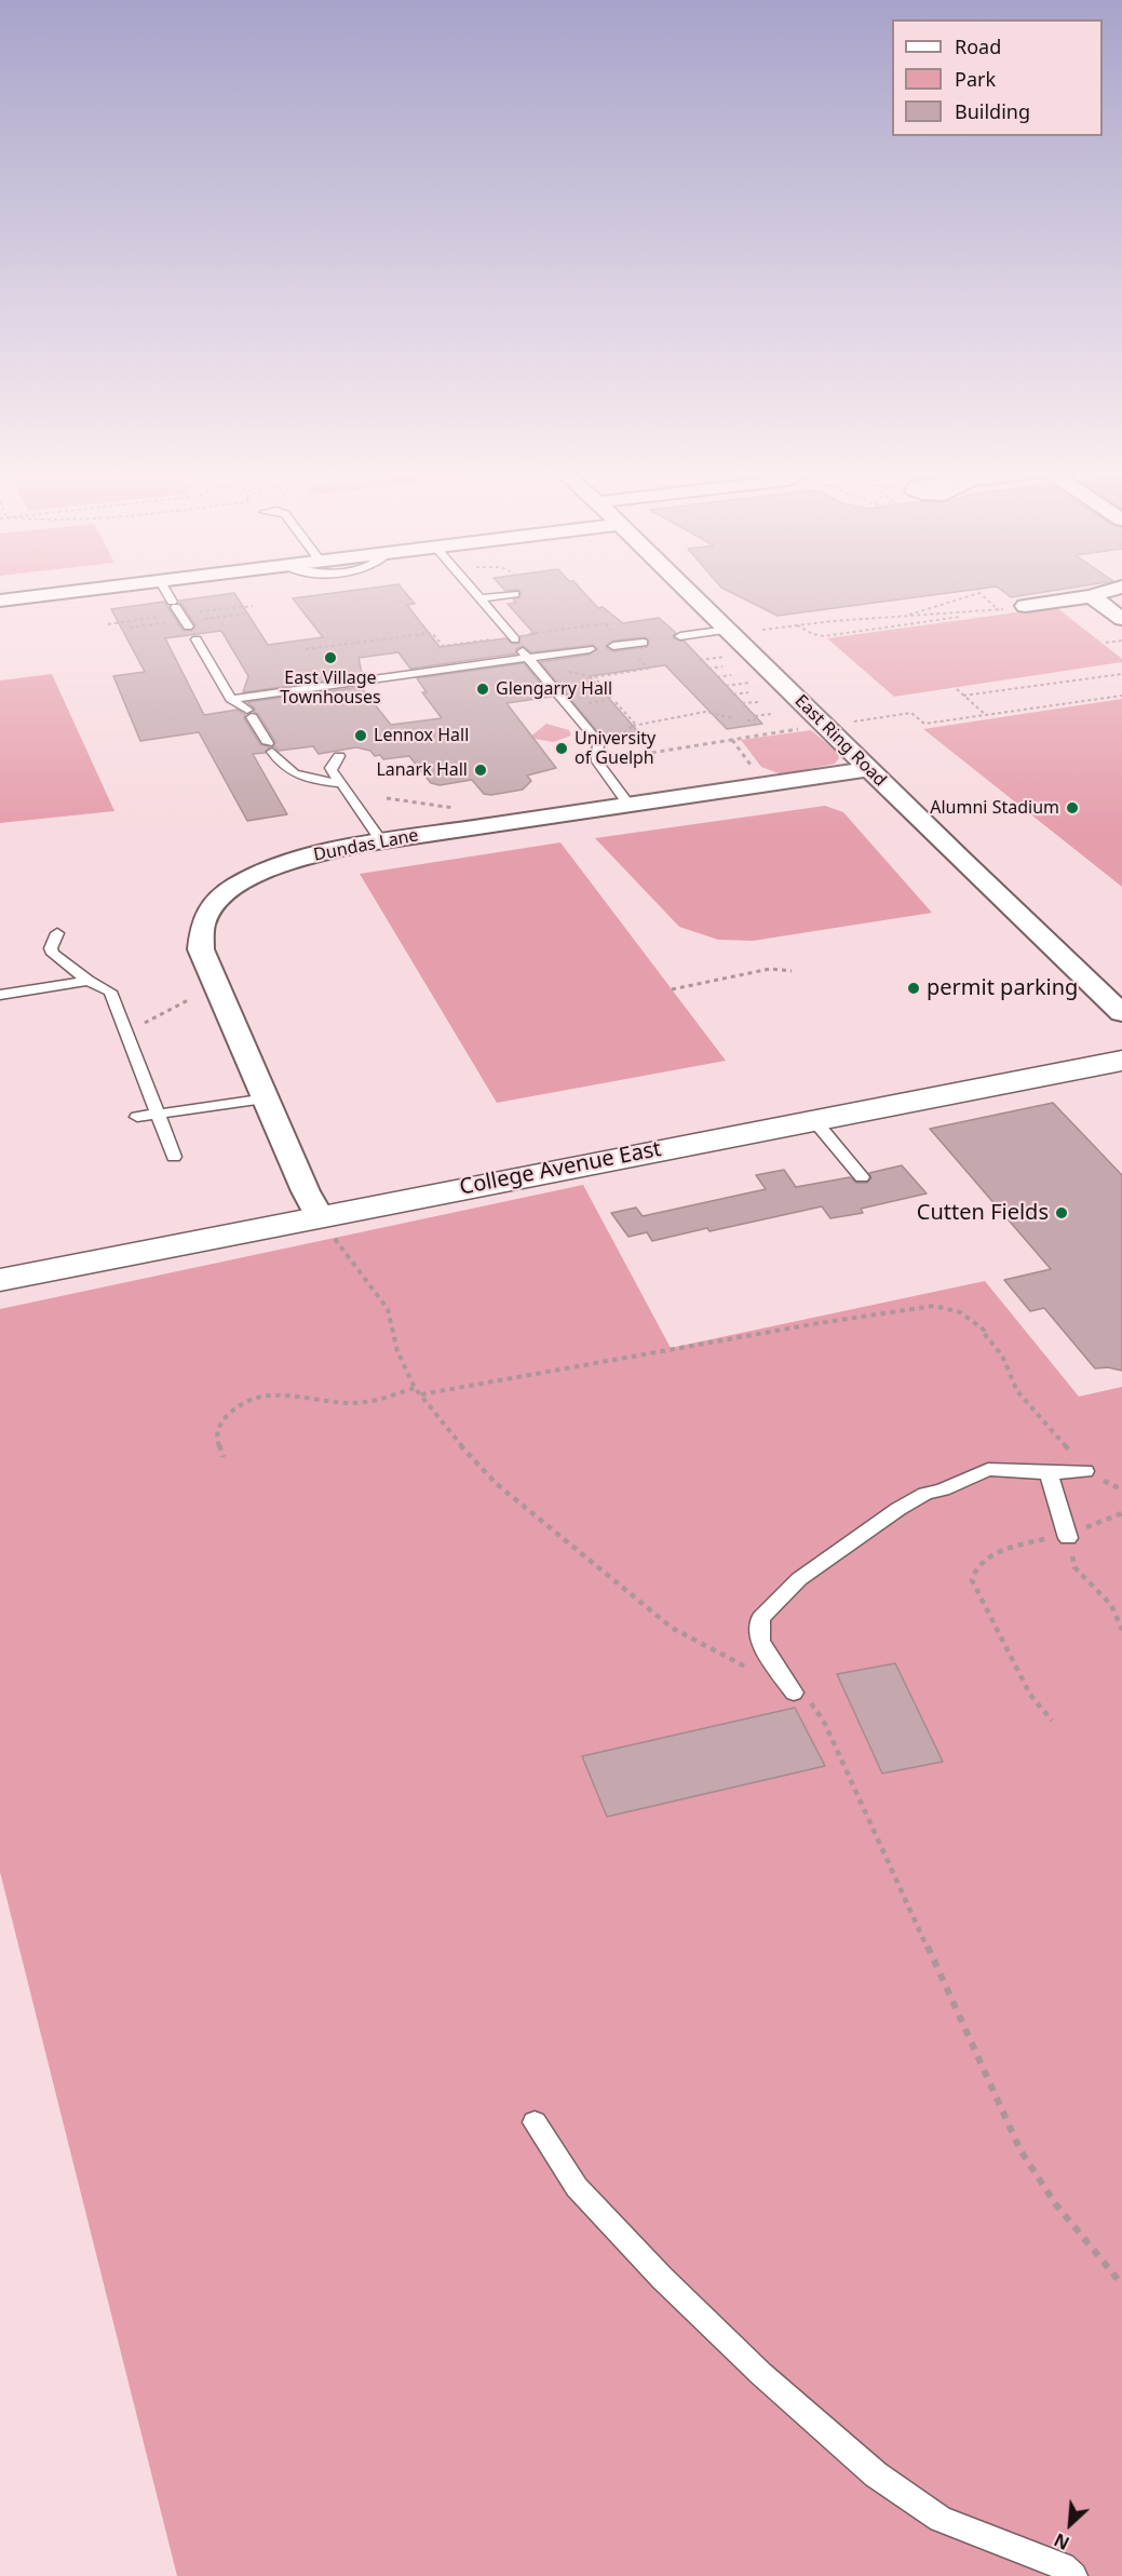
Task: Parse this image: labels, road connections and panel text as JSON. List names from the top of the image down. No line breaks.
{"streets":{"street":["East Ring Road","Dundas Lane","College Avenue East"]},"crossings":[["East Ring Road","Dundas Lane"],["Dundas Lane","College Avenue East"]],"places":["East Village Townhouses","Glengarry Hall","Lennox Hall","University of Guelph","Lanark Hall","Alumni Stadium","permit parking","Cutten Fields"],"legend":["Road","Park","Building"],"north":"bottom left"}
